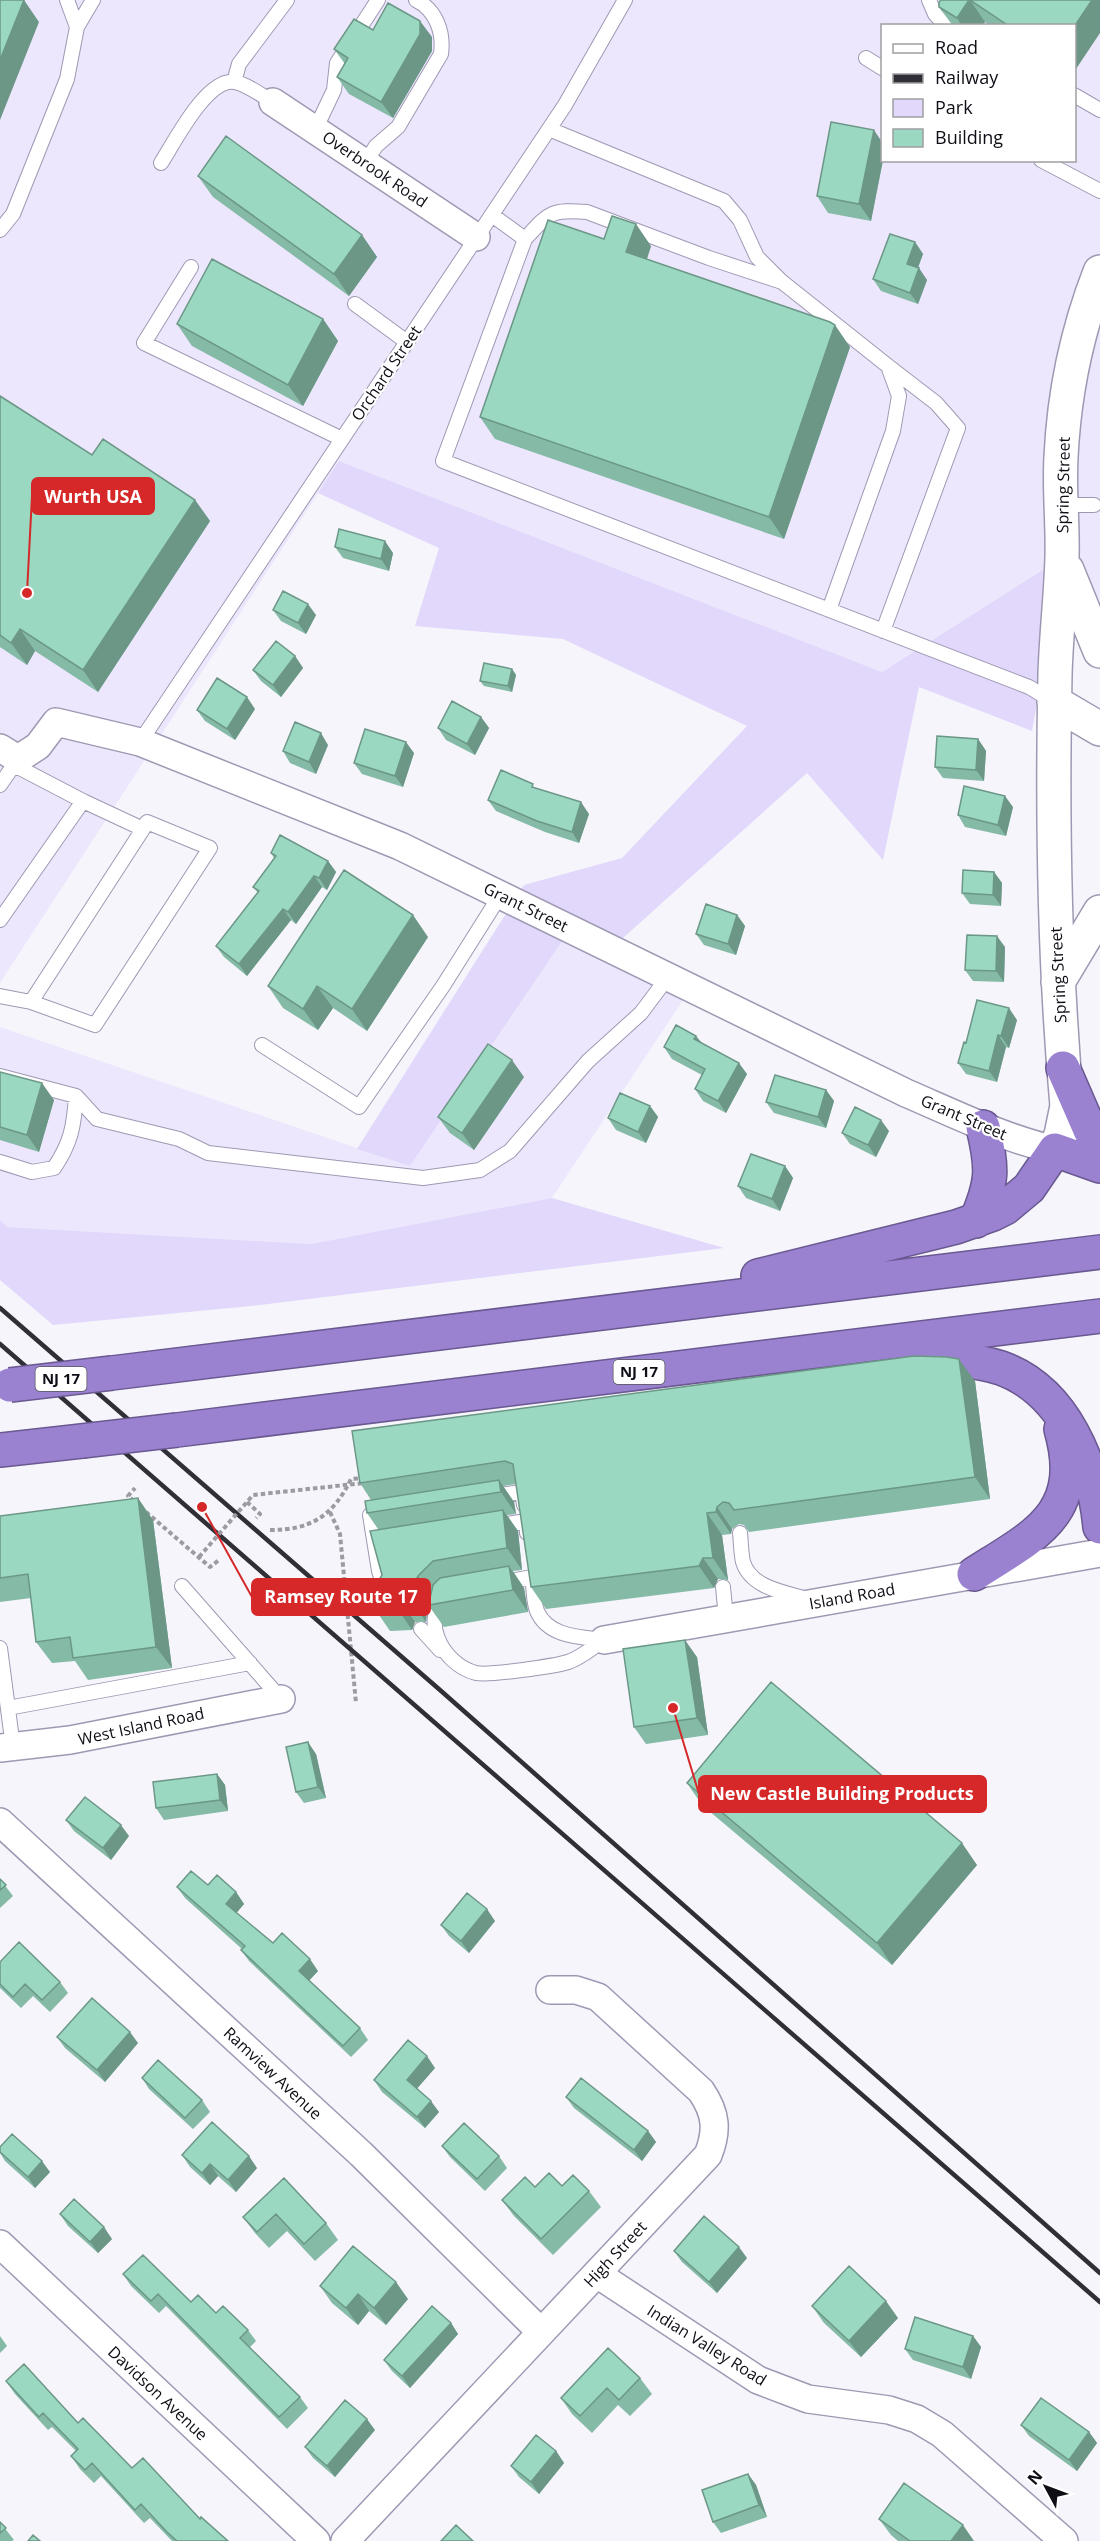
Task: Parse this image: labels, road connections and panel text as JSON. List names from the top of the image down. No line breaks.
{"streets":{"highway":["NJ 17"],"street":["Overbrook Road","Spring Street","Grant Street","Island Road","West Island Road","Ramview Avenue","High Street","Indian Valley Road","Davidson Avenue"],"lane":["Orchard Street"]},"crossings":[["Overbrook Road","Orchard Street"],["Orchard Street","Grant Street"],["Spring Street","Grant Street"],["Ramview Avenue","High Street"],["High Street","Indian Valley Road"]],"places":["Wurth USA","Ramsey Route 17","New Castle Building Products"],"legend":["Road","Railway","Park","Building"],"north":"top left"}
